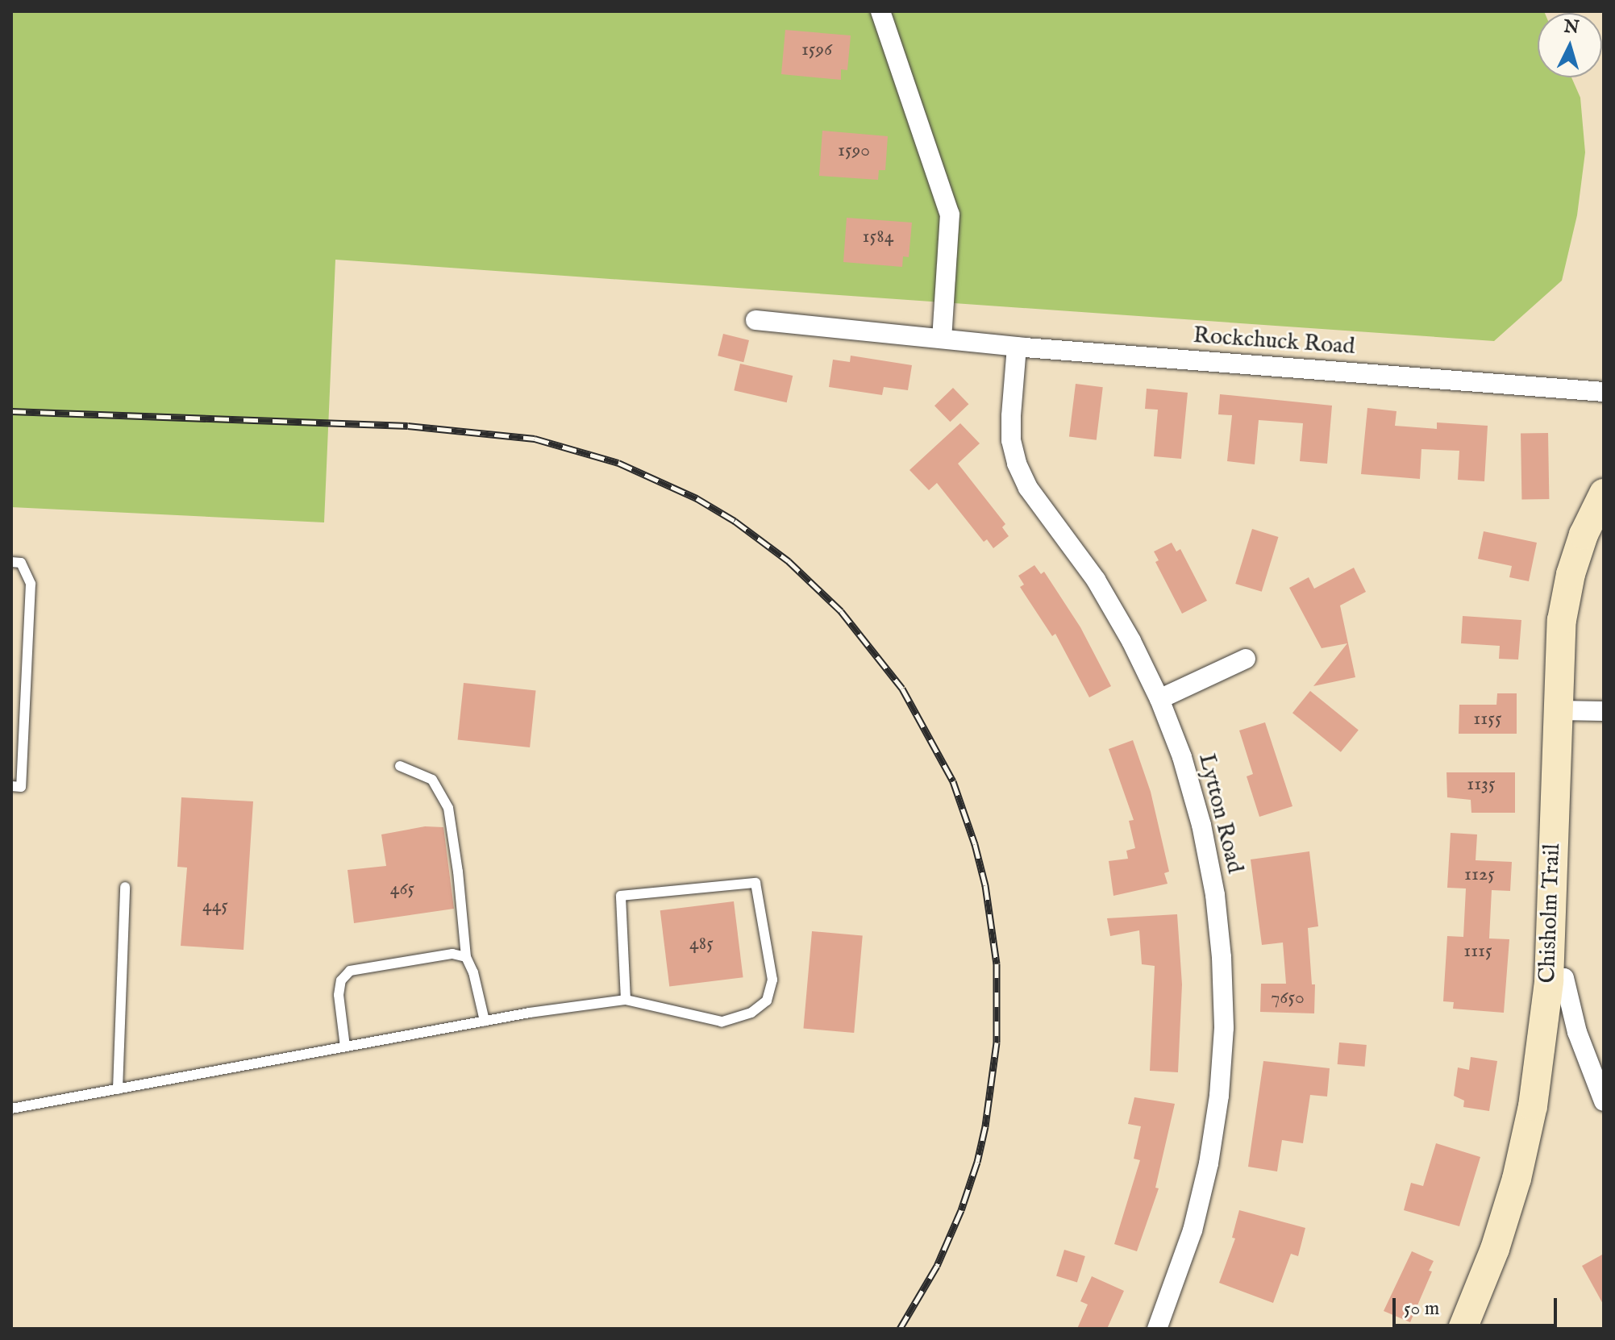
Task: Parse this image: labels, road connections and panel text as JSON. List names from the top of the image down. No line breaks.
{"streets":{"street":["Rockchuck Road","Lytton Road","Chisholm Trail"]},"crossings":[["Rockchuck Road","Lytton Road"]],"house_numbers":["1596","1590","1584","1155","1135","1125","465","445","485","1115","7650"],"scale_bar":"50 m","north":"top"}
